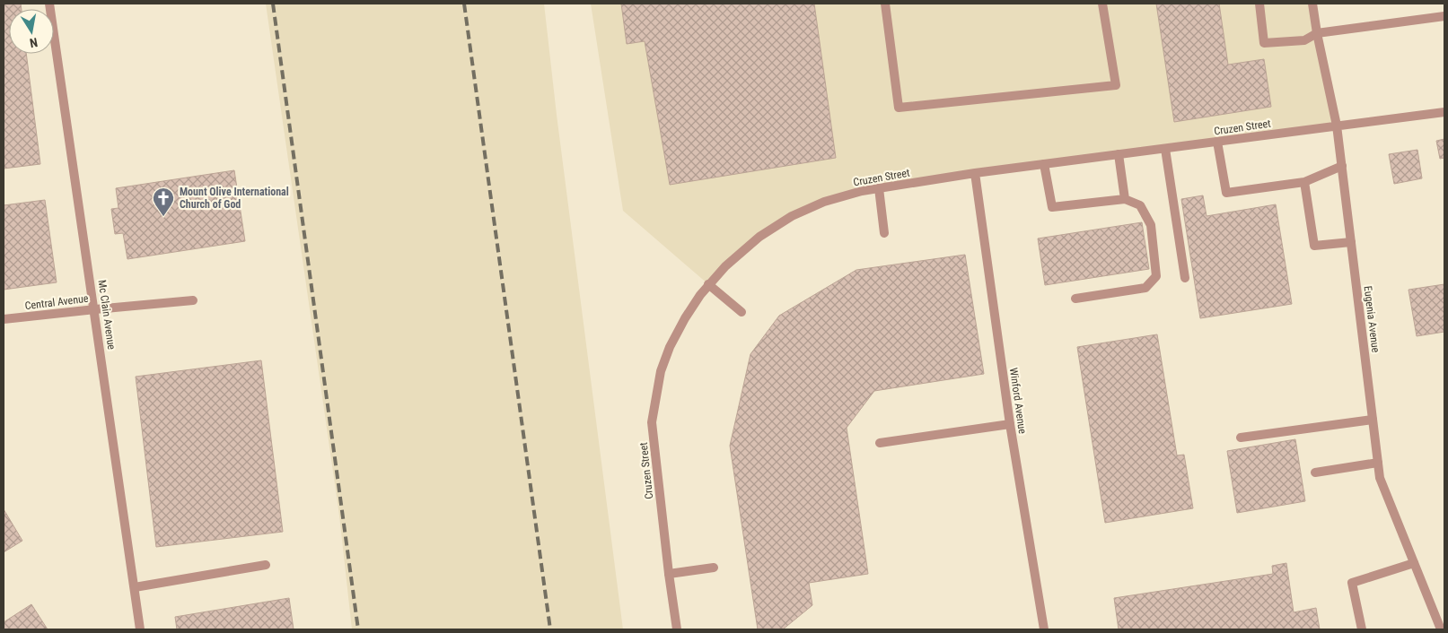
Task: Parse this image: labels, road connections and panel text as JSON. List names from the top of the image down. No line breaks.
{"streets":{"street":["Cruzen Street","Central Avenue","Mc Clain Avenue","Eugenia Avenue","Winford Avenue"]},"crossings":[["Cruzen Street","Eugenia Avenue"],["Cruzen Street","Winford Avenue"],["Central Avenue","Mc Clain Avenue"]],"places":{"church":["Mount Olive International Church of God"]},"north":"bottom"}
